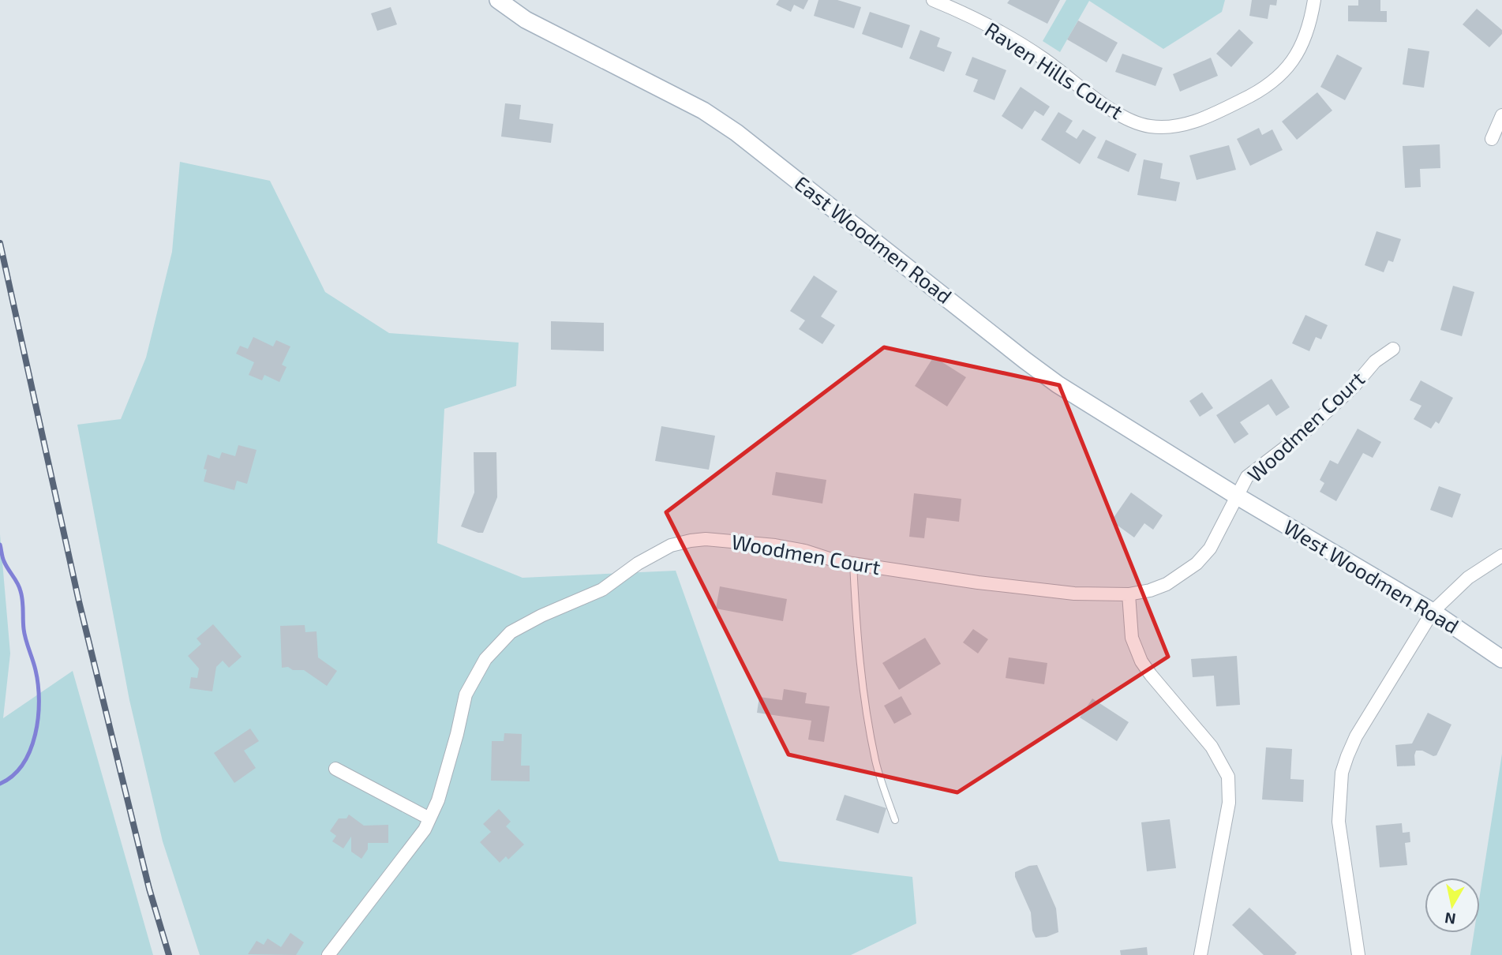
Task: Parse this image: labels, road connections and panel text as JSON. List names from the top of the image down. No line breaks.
{"streets":{"main road":["East Woodmen Road","West Woodmen Road"],"street":["Raven Hills Court","Woodmen Court"]},"crossings":[["East Woodmen Road","Woodmen Court"],["East Woodmen Road","West Woodmen Road"],["Woodmen Court","West Woodmen Road"]],"north":"bottom"}
